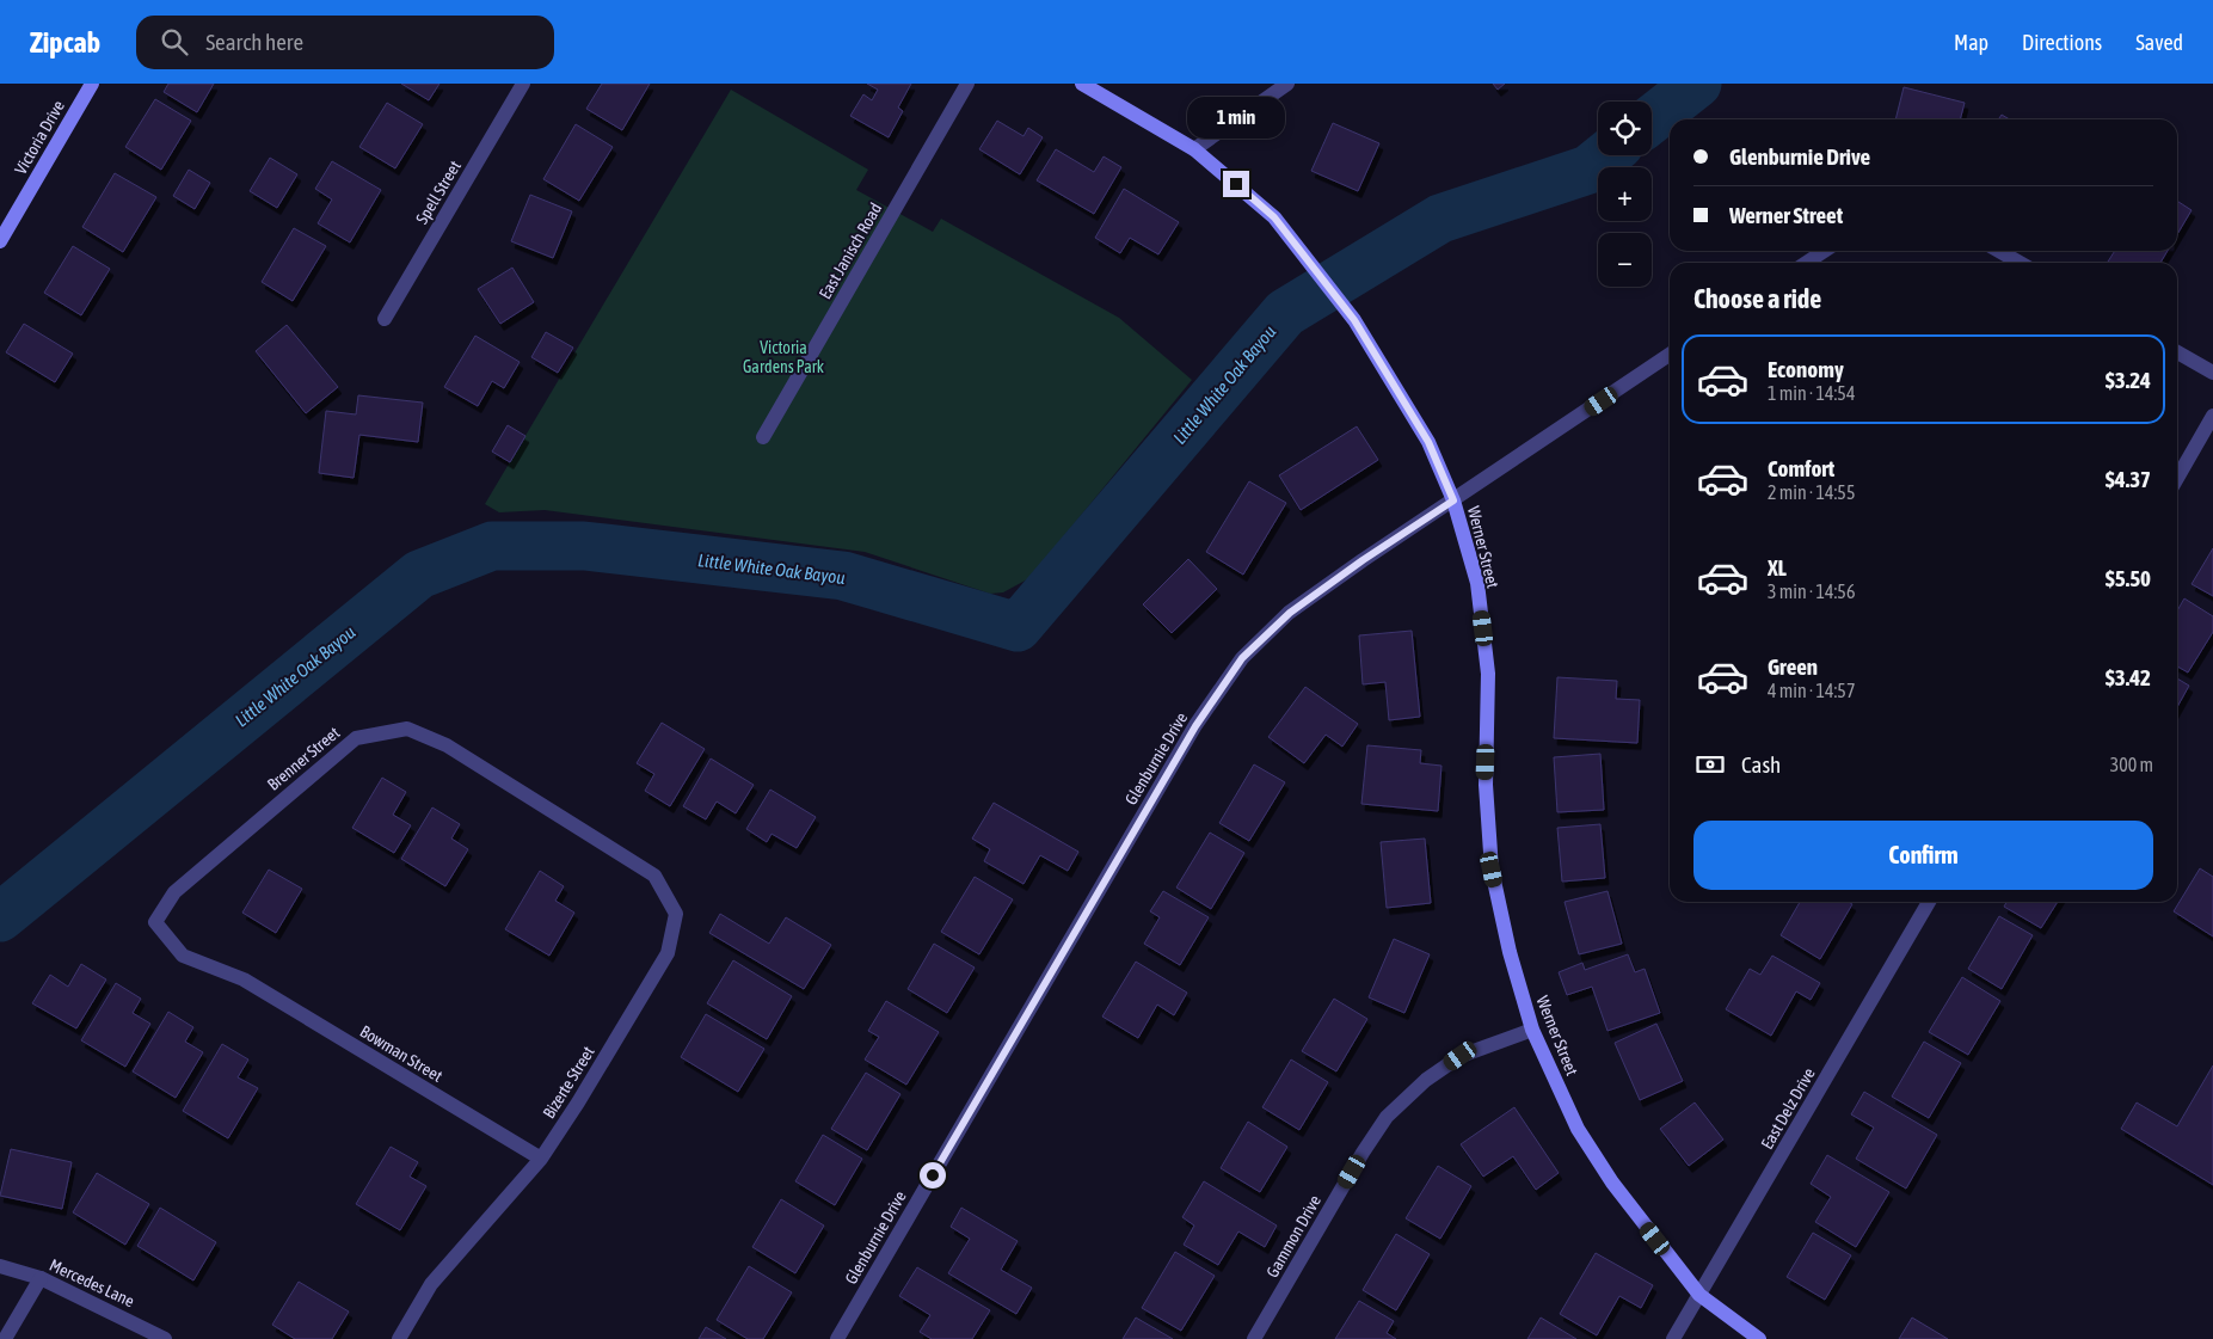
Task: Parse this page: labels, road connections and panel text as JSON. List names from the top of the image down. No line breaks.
{"streets":{"street":["Victoria Drive","Spell Street","East Janisch Road","Werner Street","Brenner Street","Glenburnie Drive","Bowman Street","Bizerte Street","East Delz Drive","Gammon Drive","Mercedes Lane"]},"crossings":[["Werner Street","Glenburnie Drive"],["Werner Street","East Delz Drive"],["Werner Street","Gammon Drive"],["Brenner Street","Bowman Street"],["Brenner Street","Bizerte Street"],["Bowman Street","Bizerte Street"]],"water":["Little White Oak Bayou"],"parks":["Victoria Gardens Park"],"page":{"header":"Zipcab","search":"Search here","nav":["Map","Directions","Saved"],"bubble":"1 min","map_buttons":["+","−"],"banner":["Glenburnie Drive","Werner Street"],"heading":"Choose a ride","list":[{"name":"Economy","note":"1 min · 14:54","value":"$3.24"},{"name":"Comfort","note":"2 min · 14:55","value":"$4.37"},{"name":"XL","note":"3 min · 14:56","value":"$5.50"},{"name":"Green","note":"4 min · 14:57","value":"$3.42"}],"pay":["Cash","300 m"],"buttons":"Confirm"}}
